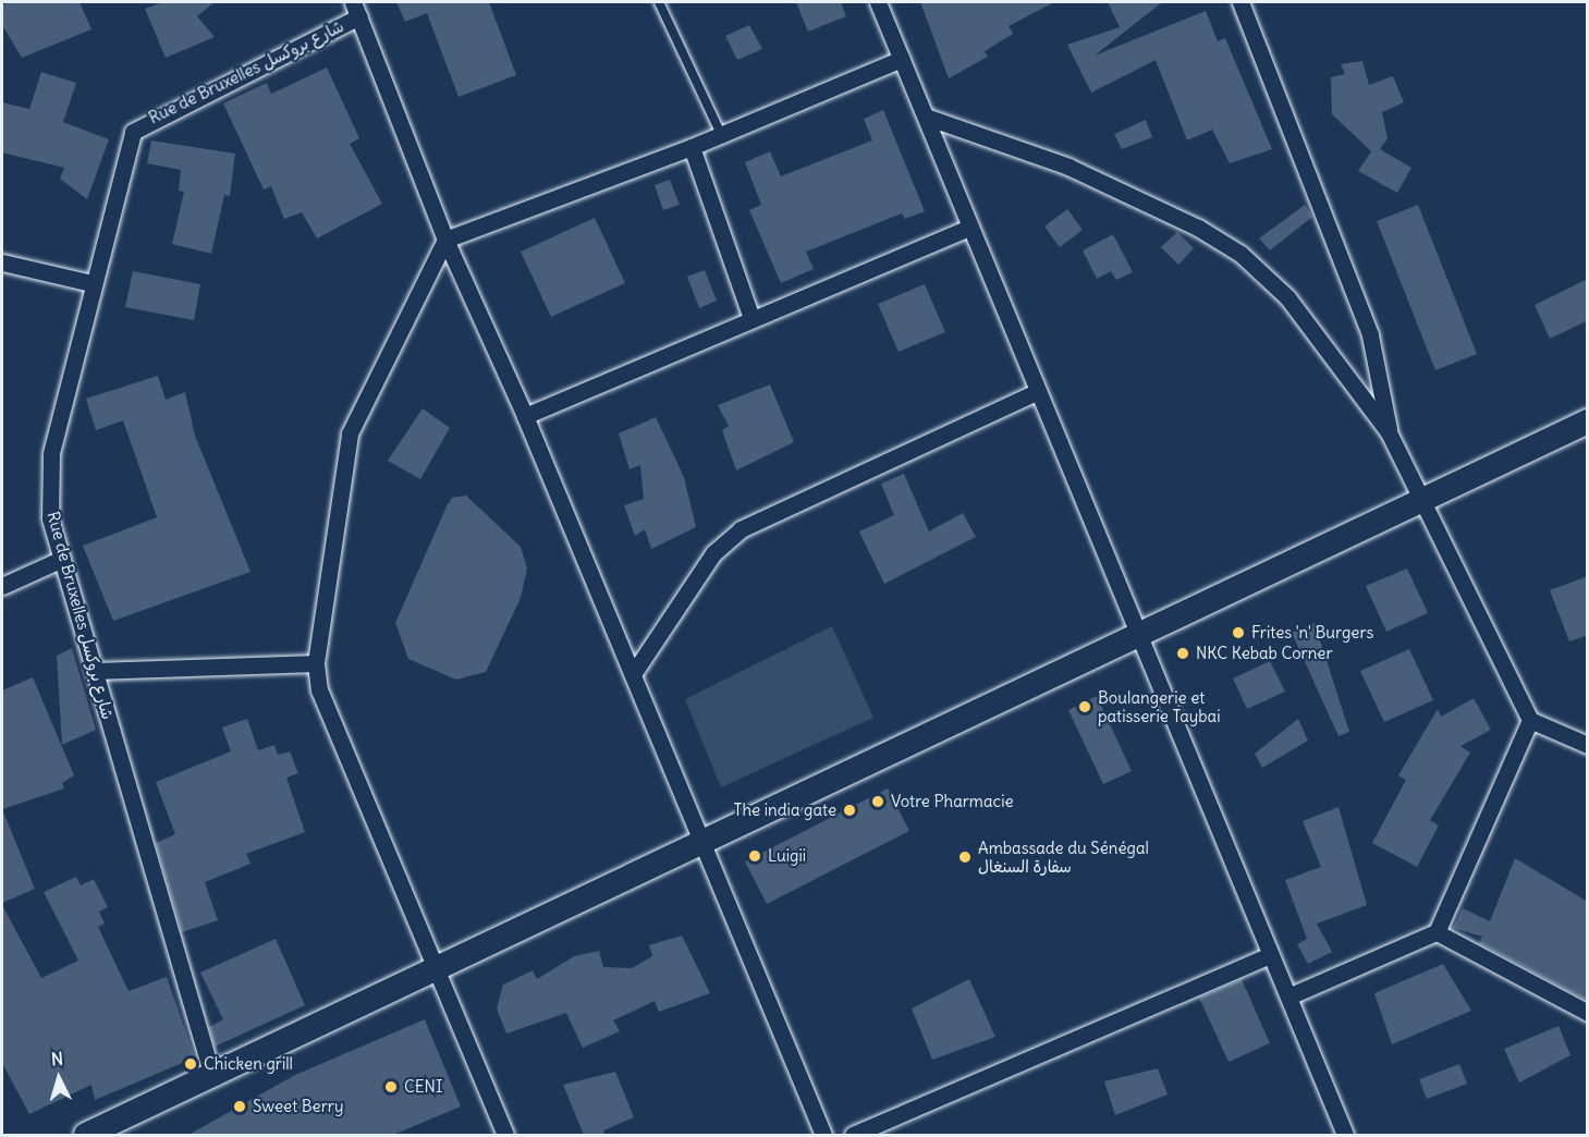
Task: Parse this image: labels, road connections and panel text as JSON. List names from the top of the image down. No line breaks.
{"streets":{"street":["Rue de Bruxelles شارع بروكسل"]},"places":["Frites 'n' Burgers","NKC Kebab Corner","Boulangerie et patisserie Taybai","Votre Pharmacie","The india gate","Luigii","Ambassade du Sénégal سفارة السنغال","Chicken grill","CENI","Sweet Berry"],"north":"top"}
